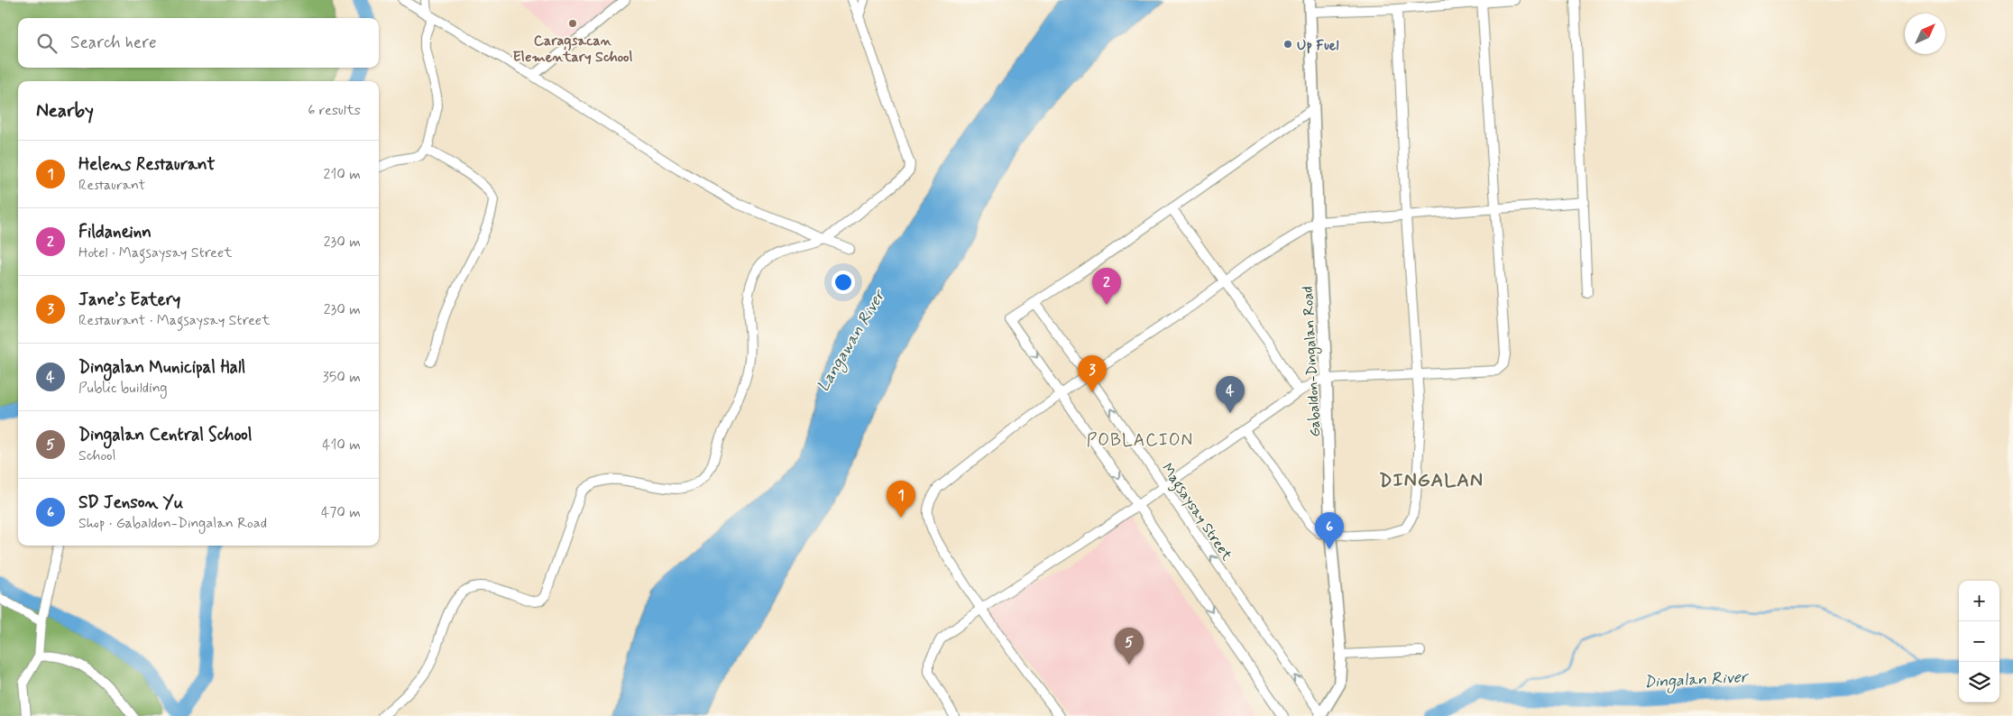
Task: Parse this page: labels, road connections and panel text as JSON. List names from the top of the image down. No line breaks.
{"streets":{"main road":["Gabaldon-Dingalan Road"],"street":["Magsaysay Street"]},"crossings":[["Gabaldon-Dingalan Road","Magsaysay Street"]],"districts":["POBLACION","DINGALAN"],"water":["Langawan River","Dingalan River"],"places":["Caragsacan Elementary School","Up Fuel"],"north":"top right","page":{"search":"Search here","heading":["Nearby","6 results"],"list":[{"mark":"1","name":"Helens Restaurant","note":"Restaurant","value":"210 m"},{"mark":"2","name":"Fildaneinn","note":"Hotel · Magsaysay Street","value":"230 m"},{"mark":"3","name":"Jane’s Eatery","note":"Restaurant · Magsaysay Street","value":"230 m"},{"mark":"4","name":"Dingalan Municipal Hall","note":"Public building","value":"350 m"},{"mark":"5","name":"Dingalan Central School","note":"School","value":"410 m"},{"mark":"6","name":"SD Jenson Yu","note":"Shop · Gabaldon-Dingalan Road","value":"470 m"}],"pins":["2","3","4","1","6","5"],"map_buttons":["+","−"]}}
